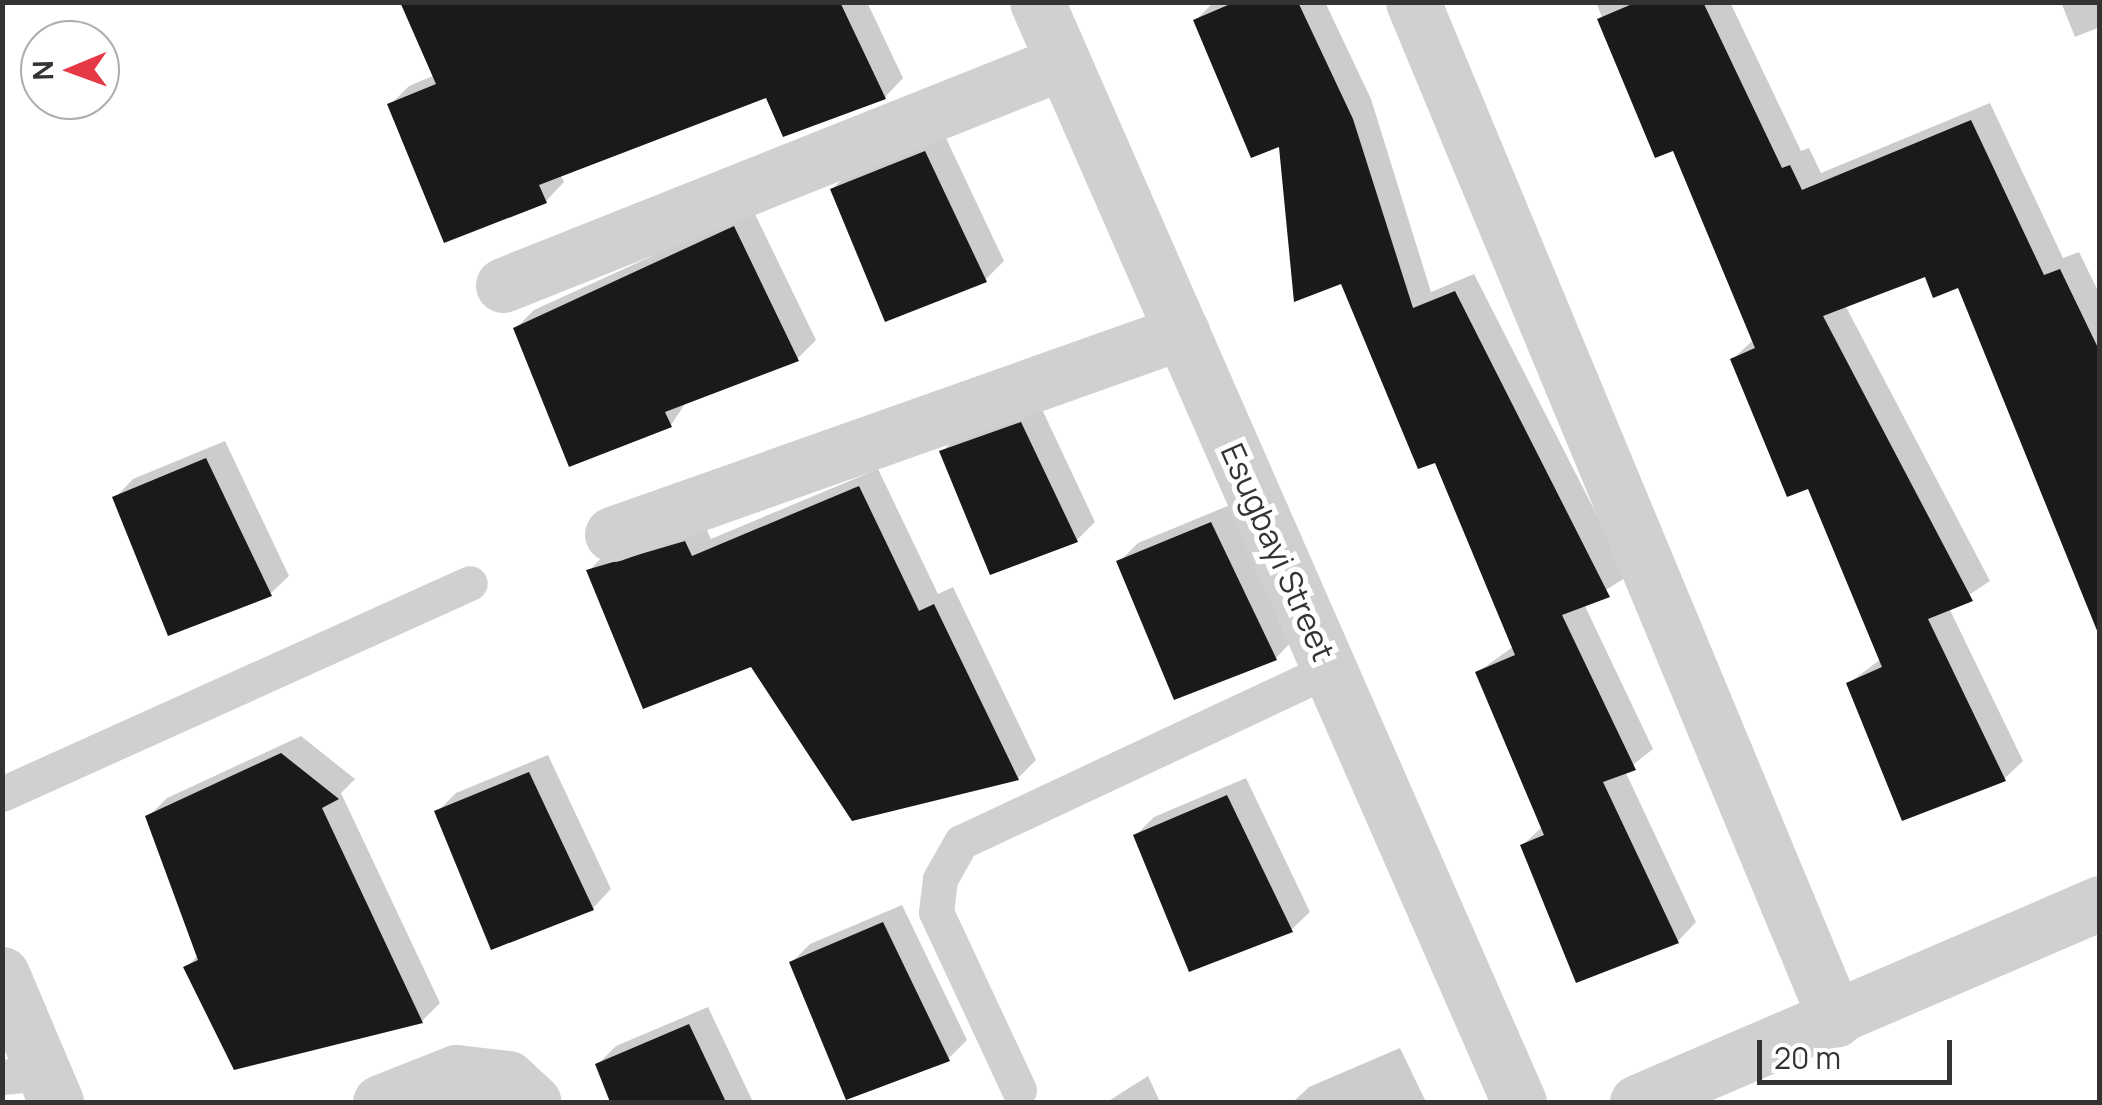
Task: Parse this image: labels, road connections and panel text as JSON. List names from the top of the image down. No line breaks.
{"streets":{"street":["Esugbayi Street"]},"scale_bar":"20 m","north":"left"}
